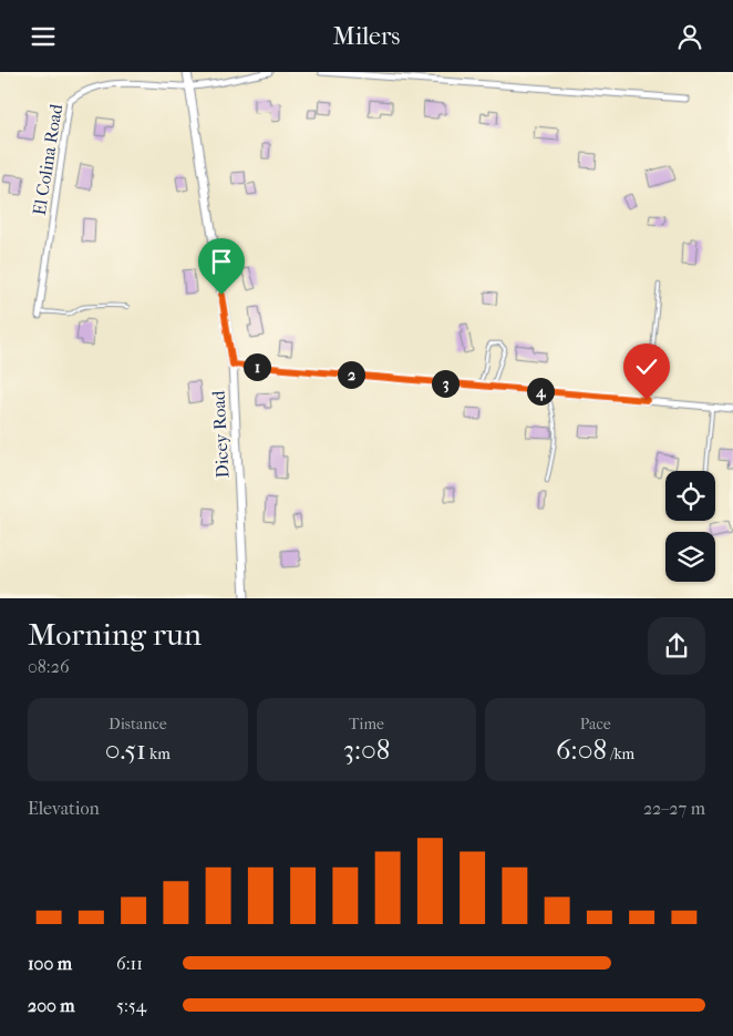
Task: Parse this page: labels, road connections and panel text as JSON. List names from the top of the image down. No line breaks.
{"streets":{"street":["El Colina Road","Dicey Road"]},"crossings":[["El Colina Road","Dicey Road"]],"page":{"header":"Milers","pins":["1","2","3","4"],"heading":["Morning run","08:26"],"stats":[["Distance","0.51 km"],["Time","3:08"],["Pace","6:08 /km"]],"chart":["Elevation","22–27 m"],"list":[{"name":"100 m","note":"6:11"},{"name":"200 m","note":"5:54"}]}}
